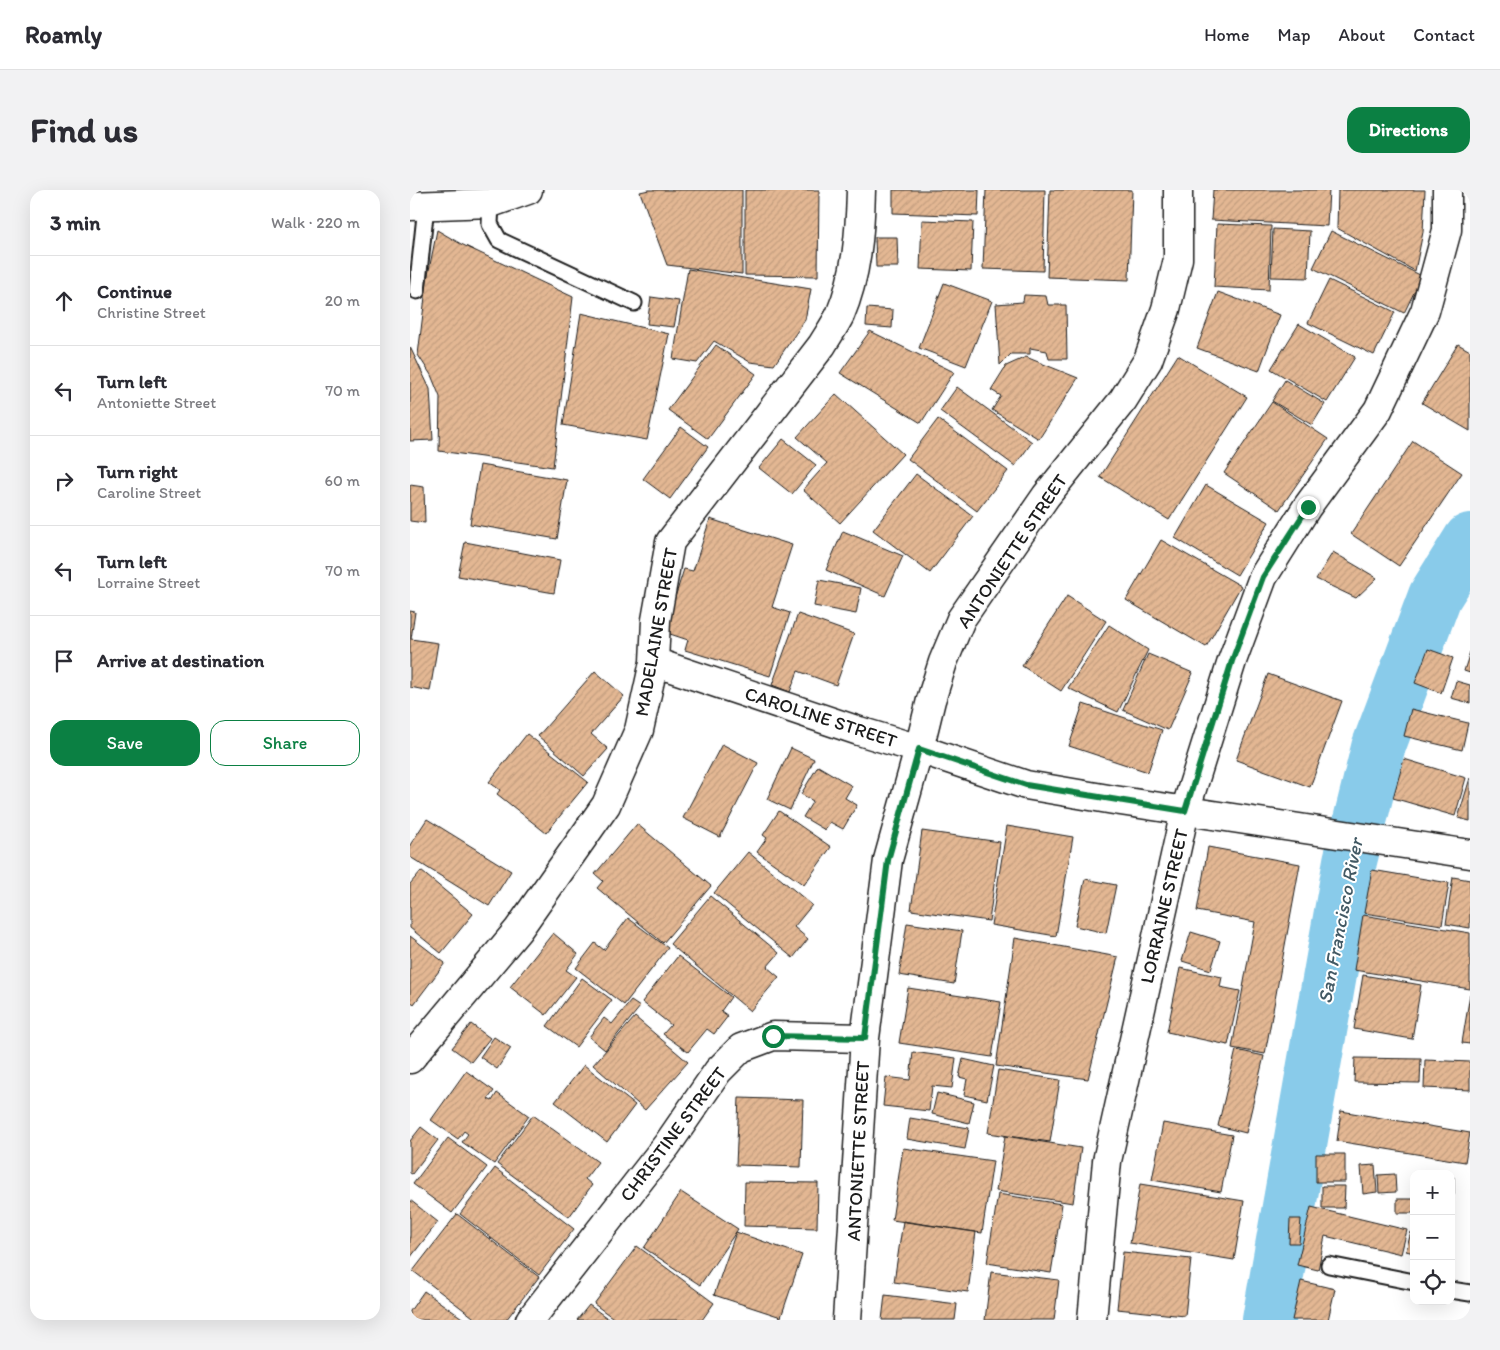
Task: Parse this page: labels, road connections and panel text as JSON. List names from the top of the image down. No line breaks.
{"streets":{"street":["ANTONIETTE STREET","MADELAINE STREET","CAROLINE STREET","LORRAINE STREET","CHRISTINE STREET"]},"crossings":[["ANTONIETTE STREET","CAROLINE STREET"],["ANTONIETTE STREET","CHRISTINE STREET"],["MADELAINE STREET","CAROLINE STREET"],["CAROLINE STREET","LORRAINE STREET"]],"water":["San Francisco River"],"page":{"header":"Roamly","nav":["Home","Map","About","Contact"],"buttons":["Directions",["Save","Share"]],"title":"Find us","heading":["3 min","Walk · 220 m"],"list":[["Continue","Christine Street","20 m"],["Turn left","Antoniette Street","70 m"],["Turn right","Caroline Street","60 m"],["Turn left","Lorraine Street","70 m"],"Arrive at destination"],"map_buttons":["+","−"]}}
